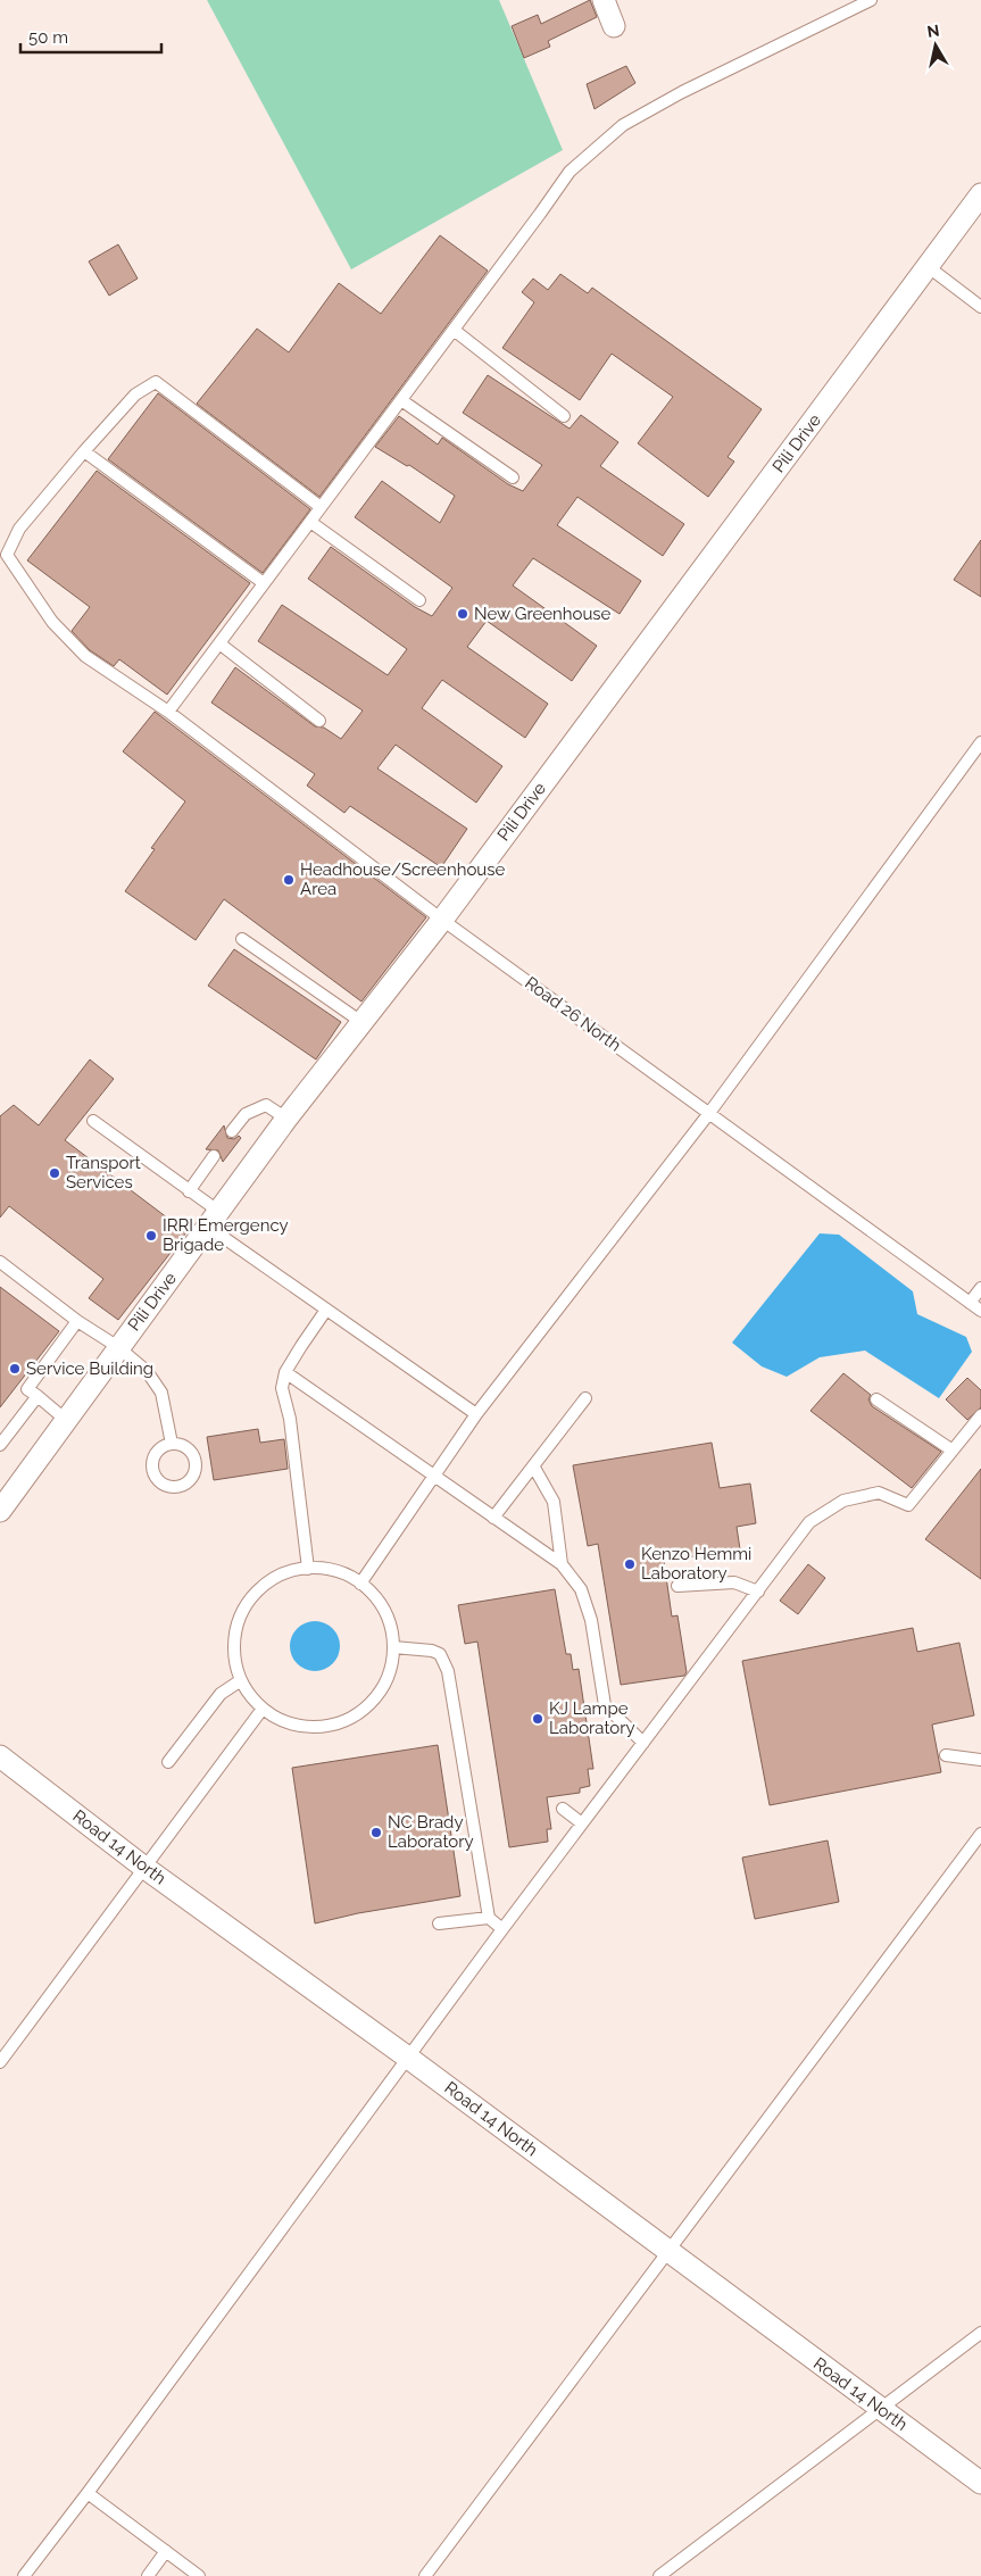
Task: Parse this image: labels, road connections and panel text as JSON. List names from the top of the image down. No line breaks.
{"streets":{"street":["Pili Drive","Road 14 North"],"lane":["Road 26 North"]},"crossings":[["Pili Drive","Road 26 North"]],"places":["New Greenhouse","Headhouse/Screenhouse Area","Transport Services","IRRI Emergency Brigade","Service Building","Kenzo Hemmi Laboratory","KJ Lampe Laboratory","NC Brady Laboratory"],"scale_bar":"50 m","north":"top"}
